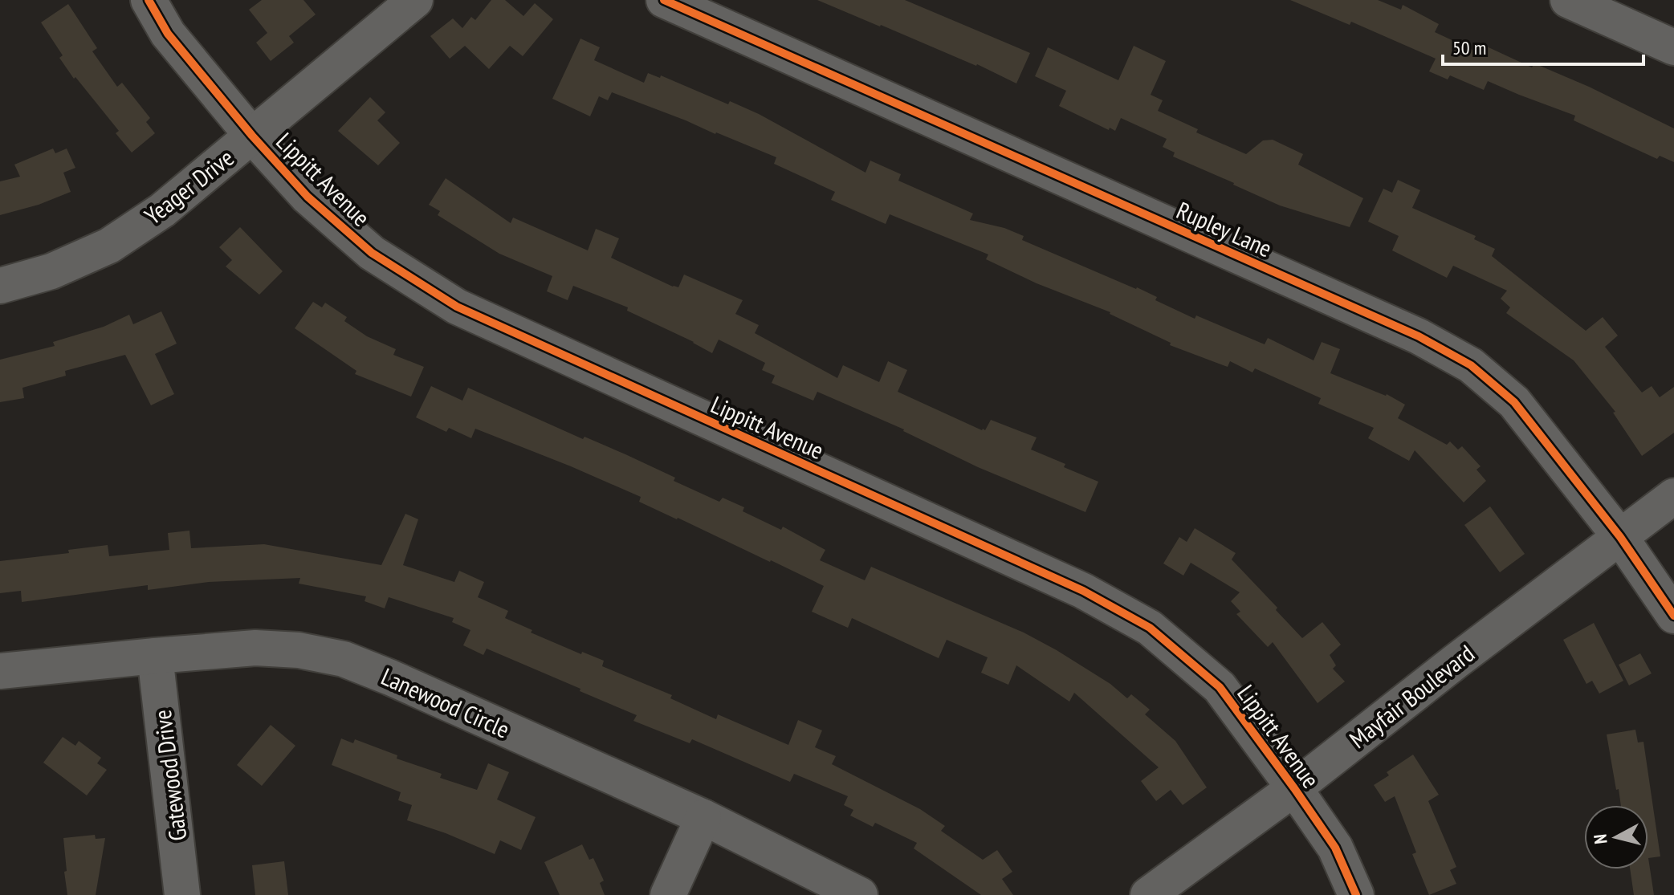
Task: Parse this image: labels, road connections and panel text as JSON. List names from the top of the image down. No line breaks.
{"streets":{"street":["Lippitt Avenue","Yeager Drive","Rupley Lane","Mayfair Boulevard","Lanewood Circle","Gatewood Drive"]},"crossings":[["Lippitt Avenue","Yeager Drive"],["Lippitt Avenue","Mayfair Boulevard"],["Rupley Lane","Mayfair Boulevard"],["Lanewood Circle","Gatewood Drive"]],"scale_bar":"50 m","north":"left"}
